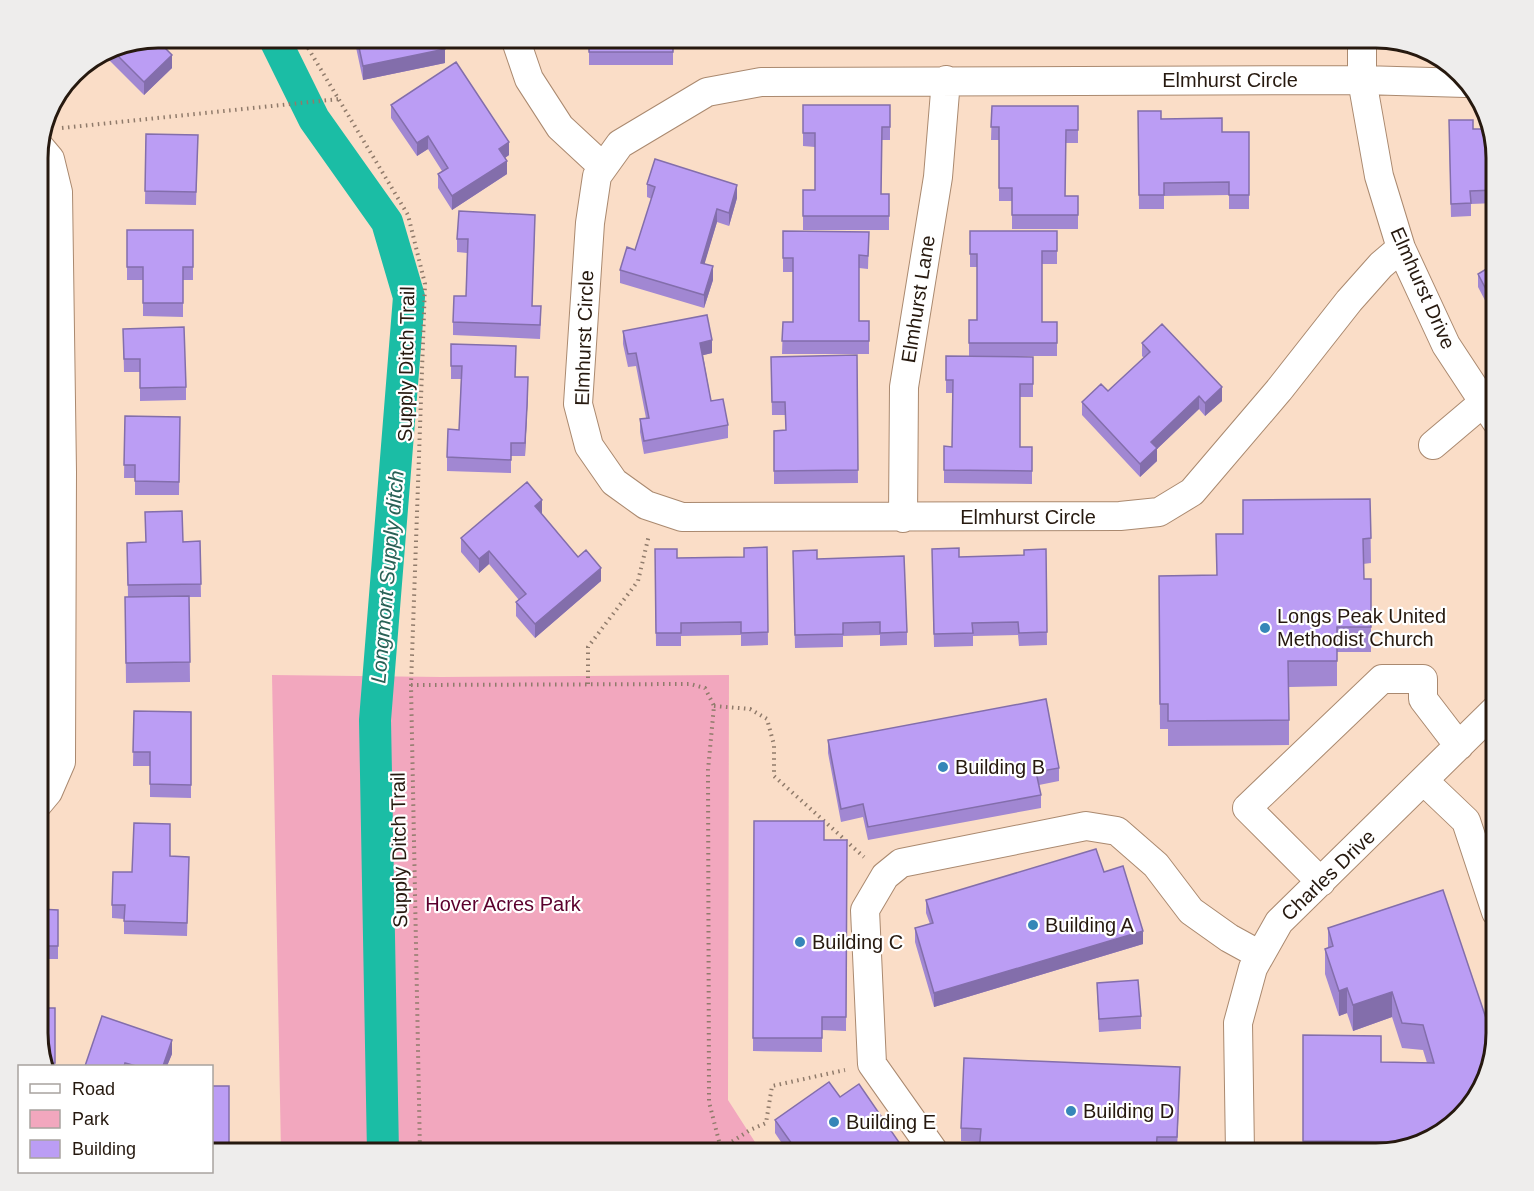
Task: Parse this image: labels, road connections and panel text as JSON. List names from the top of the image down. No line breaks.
{"streets":{"street":["Elmhurst Circle","Elmhurst Drive","Elmhurst Lane","Charles Drive"],"path":["Supply Ditch Trail"]},"crossings":[["Elmhurst Circle","Elmhurst Drive"],["Elmhurst Circle","Elmhurst Lane"]],"water":["Longmont Supply ditch"],"parks":["Hover Acres Park"],"places":["Longs Peak United Methodist Church","Building B","Building A","Building C","Building D","Building E"],"legend":["Road","Park","Building"]}
